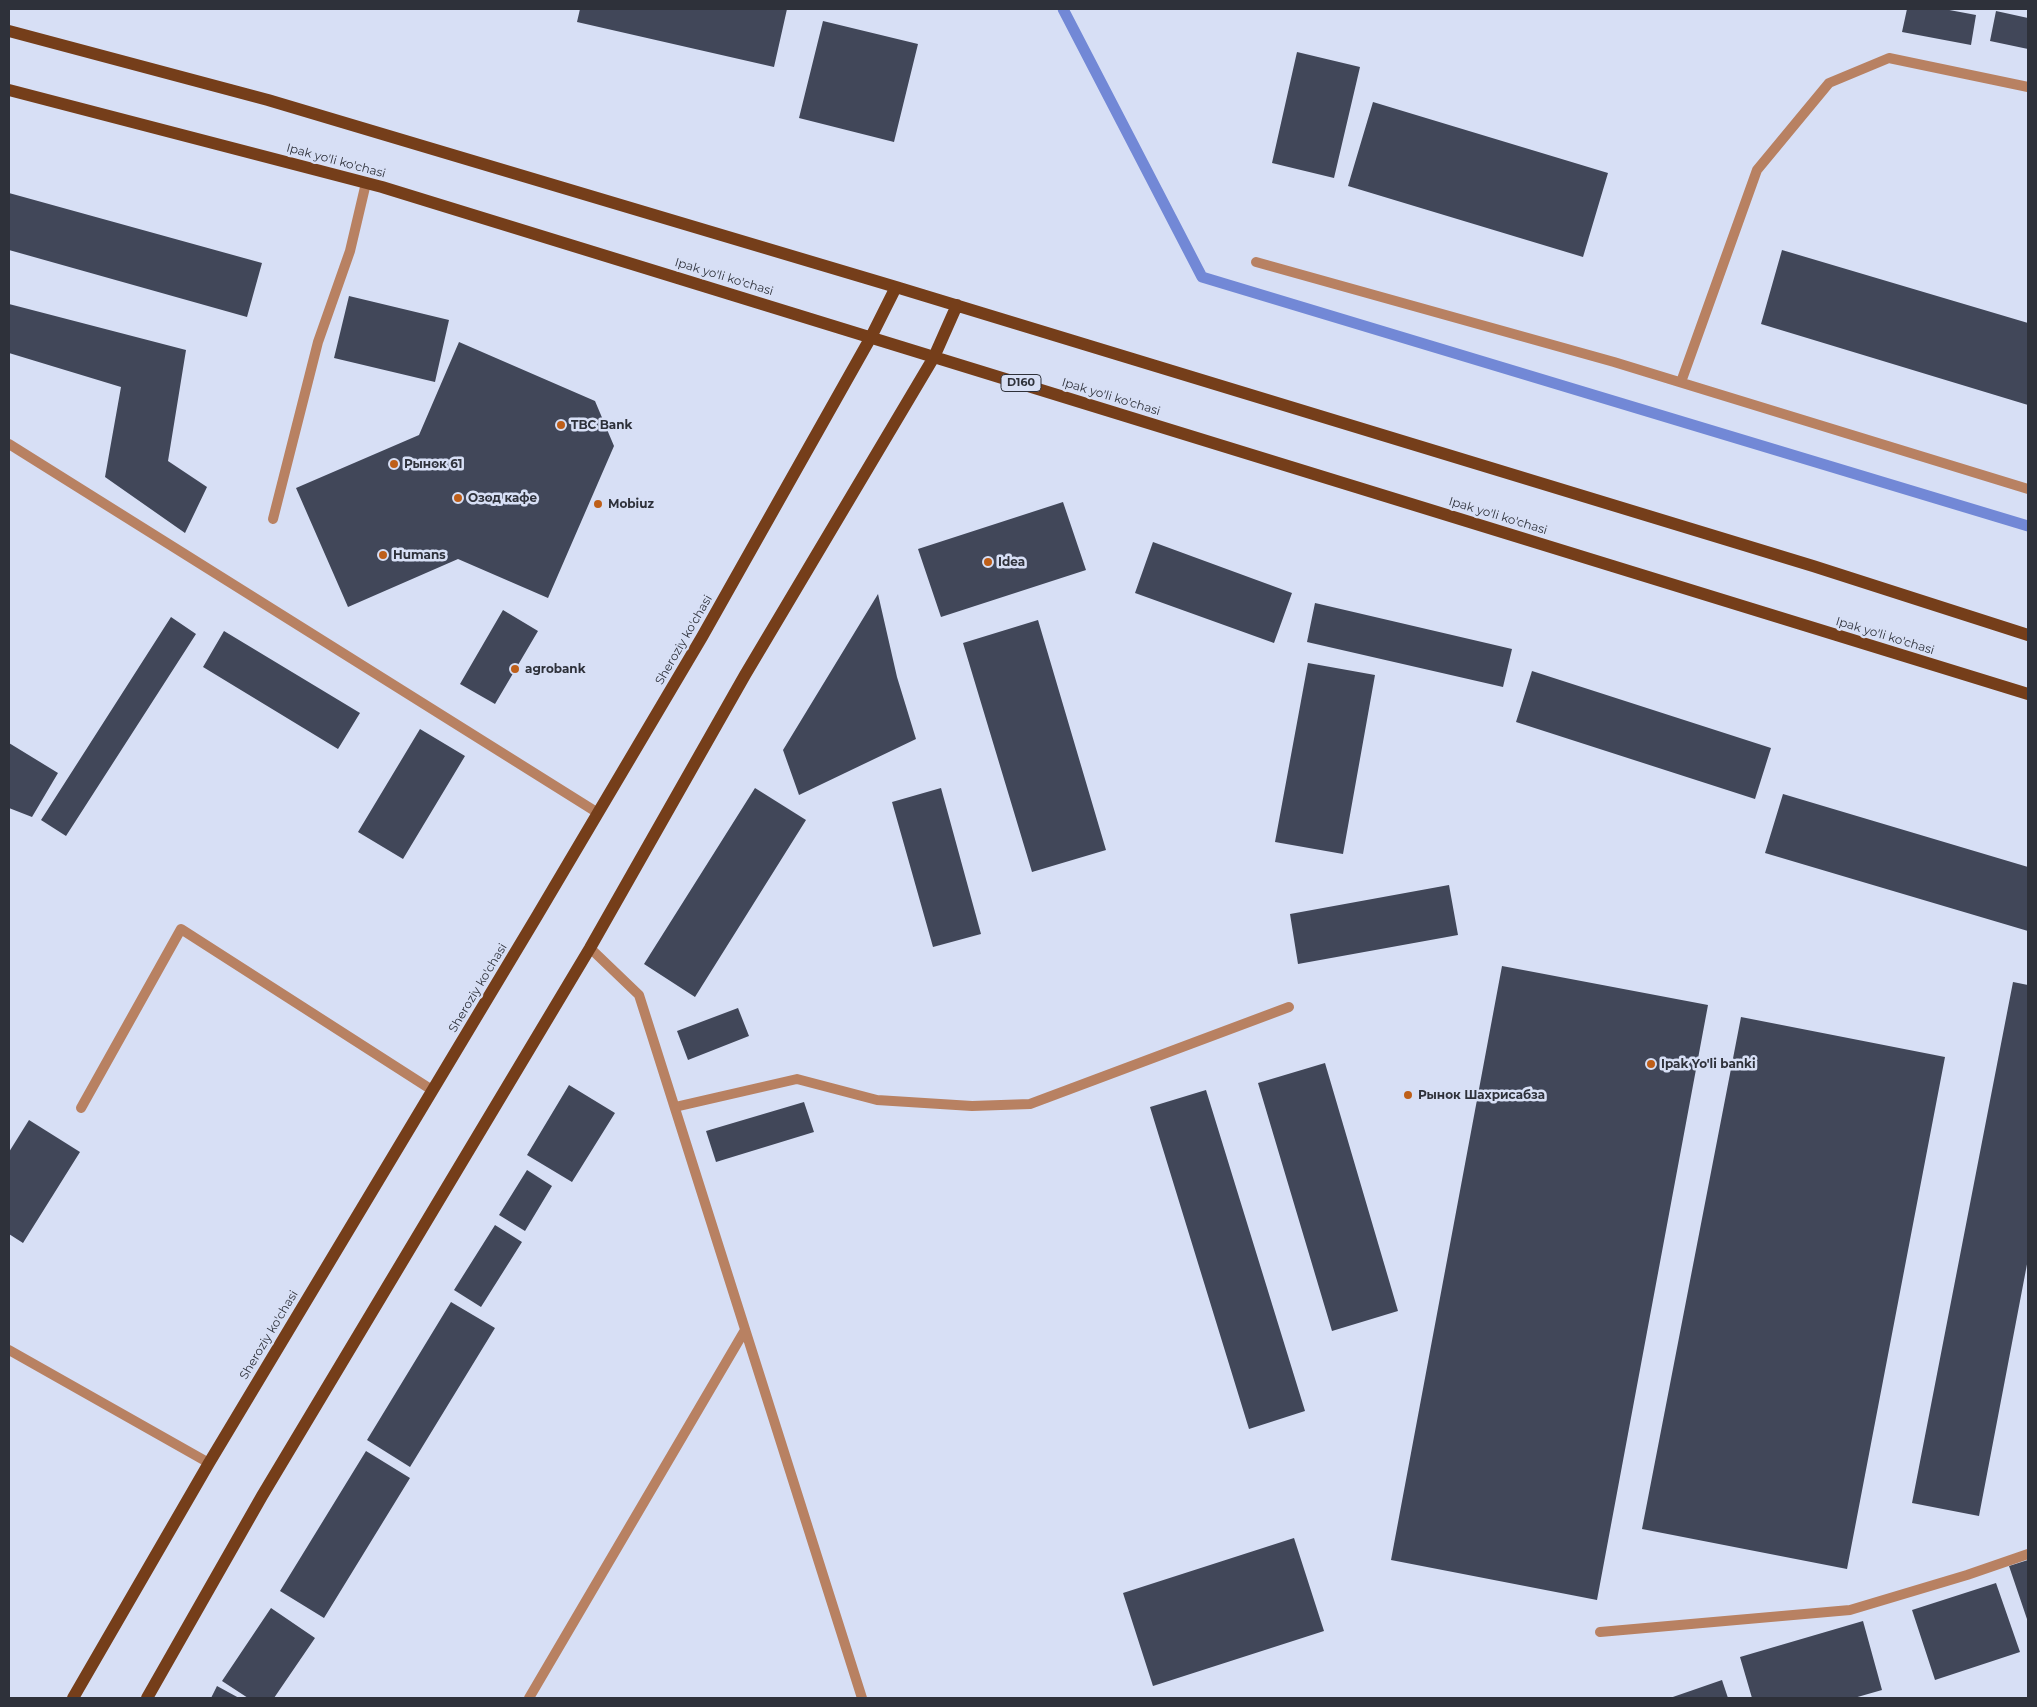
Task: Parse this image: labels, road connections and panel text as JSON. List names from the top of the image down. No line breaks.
{"streets":{"main road":["Ipak yo'li ko'chasi","D160","Sheroziy ko'chasi"]},"crossings":[["Ipak yo'li ko'chasi","Sheroziy ko'chasi"]],"places":["TBC Bank","Рынок 61","Озод кафе","Mobiuz","Humans","Idea","agrobank","Ipak Yo'li banki","Рынок Шахрисабза"]}
